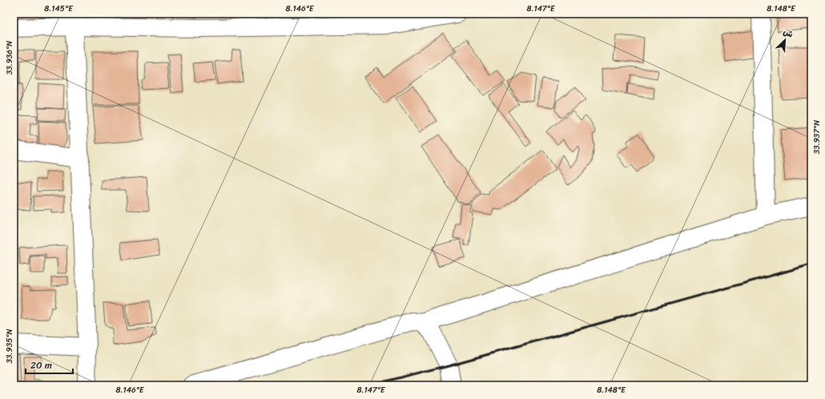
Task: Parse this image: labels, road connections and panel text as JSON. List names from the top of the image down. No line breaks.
{"scale_bar":"20 m","north":"top right","coordinates":["8.145°E","8.146°E","8.147°E","8.148°E","33.936°N","33.937°N","33.935°N"]}
